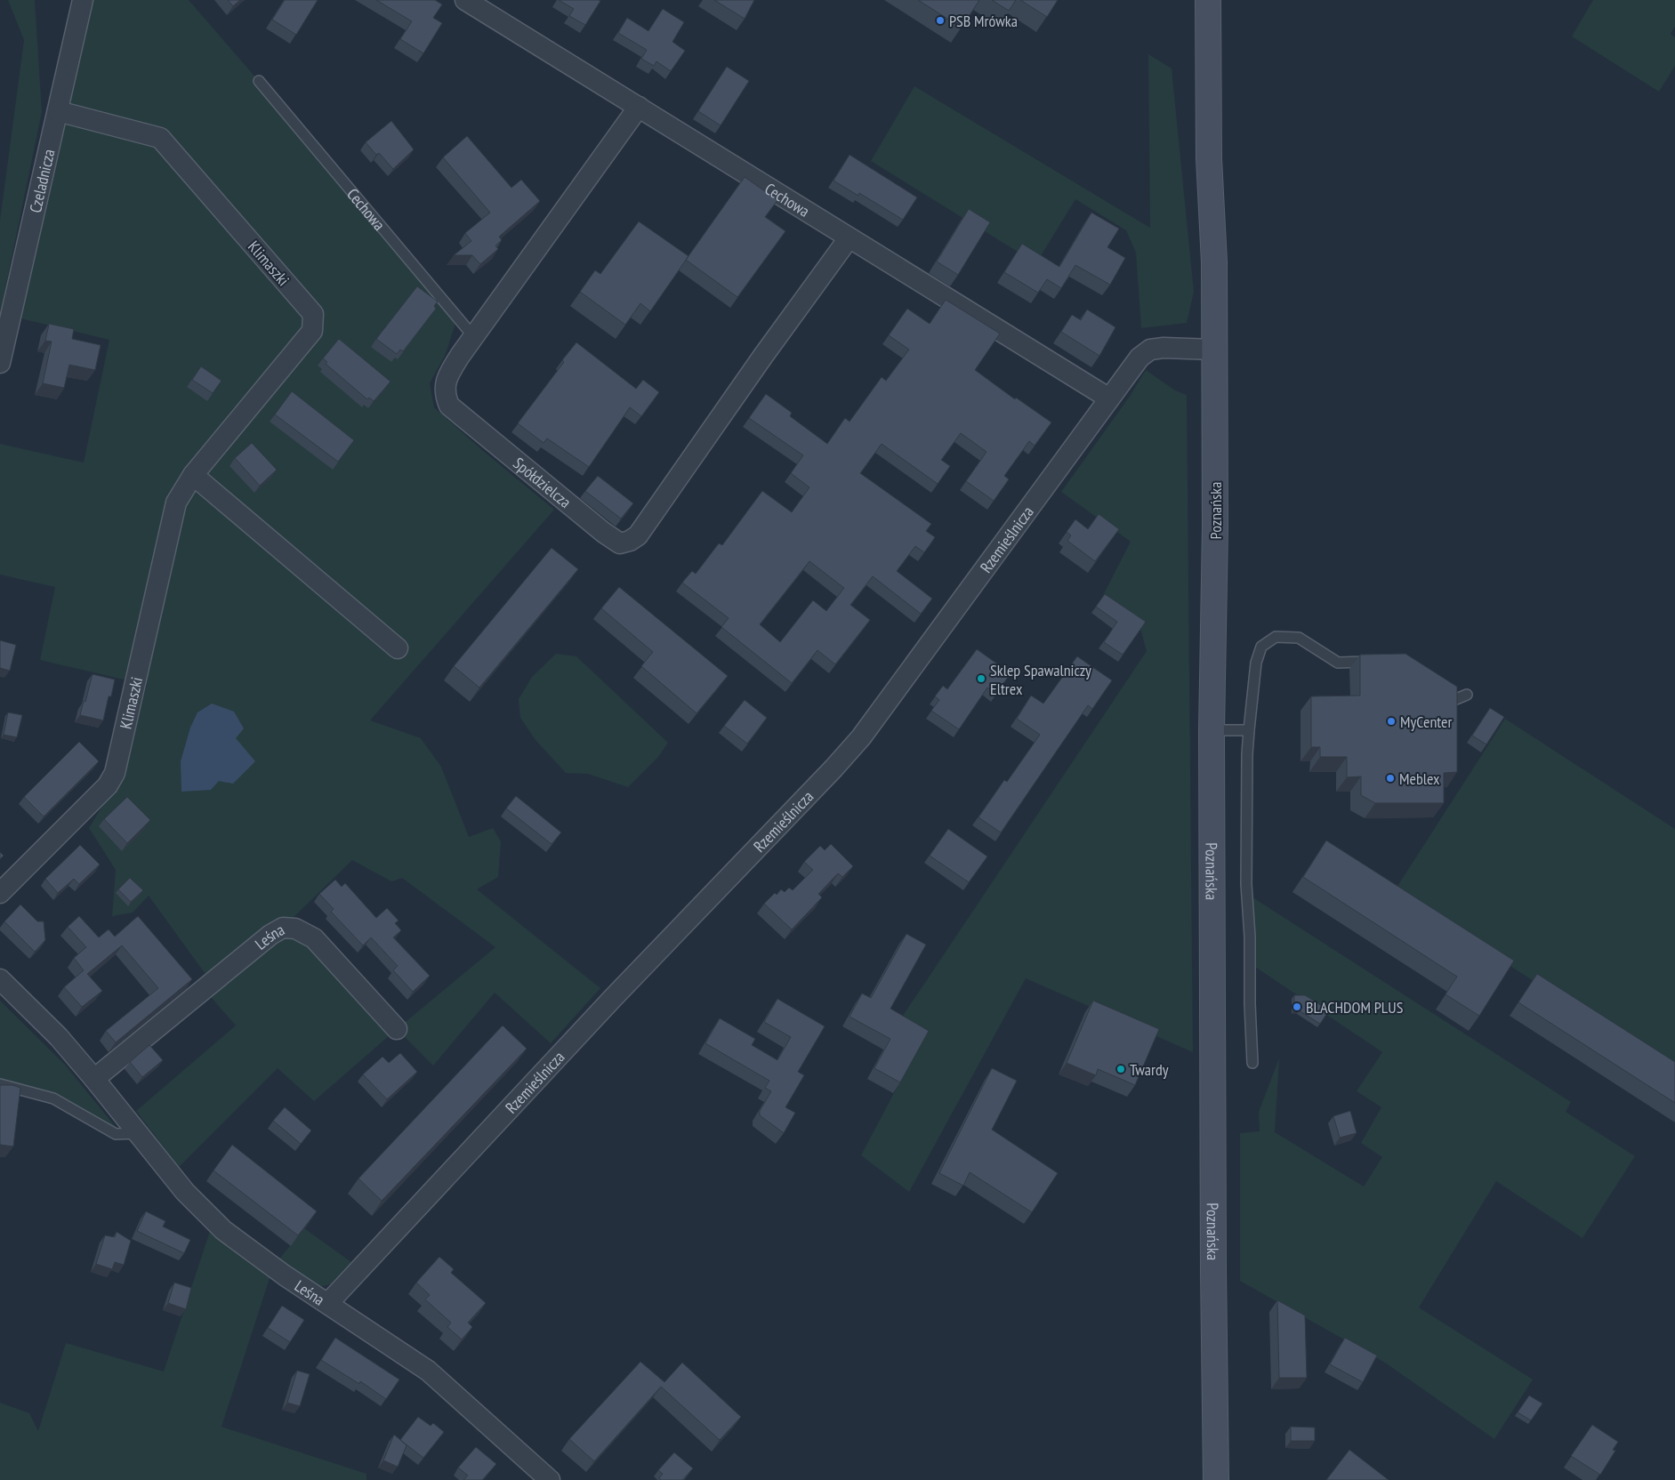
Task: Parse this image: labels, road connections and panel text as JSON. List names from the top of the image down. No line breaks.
{"streets":{"main road":["Poznańska"],"street":["Czeladnicza","Cechowa","Klimaszki","Spółdzielcza","Rzemieślnicza","Leśna"]},"crossings":[["Czeladnicza","Klimaszki"],["Cechowa","Spółdzielcza"],["Cechowa","Rzemieślnicza"],["Poznańska","Rzemieślnicza"],["Rzemieślnicza","Leśna"]],"places":["PSB Mrówka","Sklep Spawalniczy Eltrex","MyCenter","Meblex","BLACHDOM PLUS","Twardy"]}
